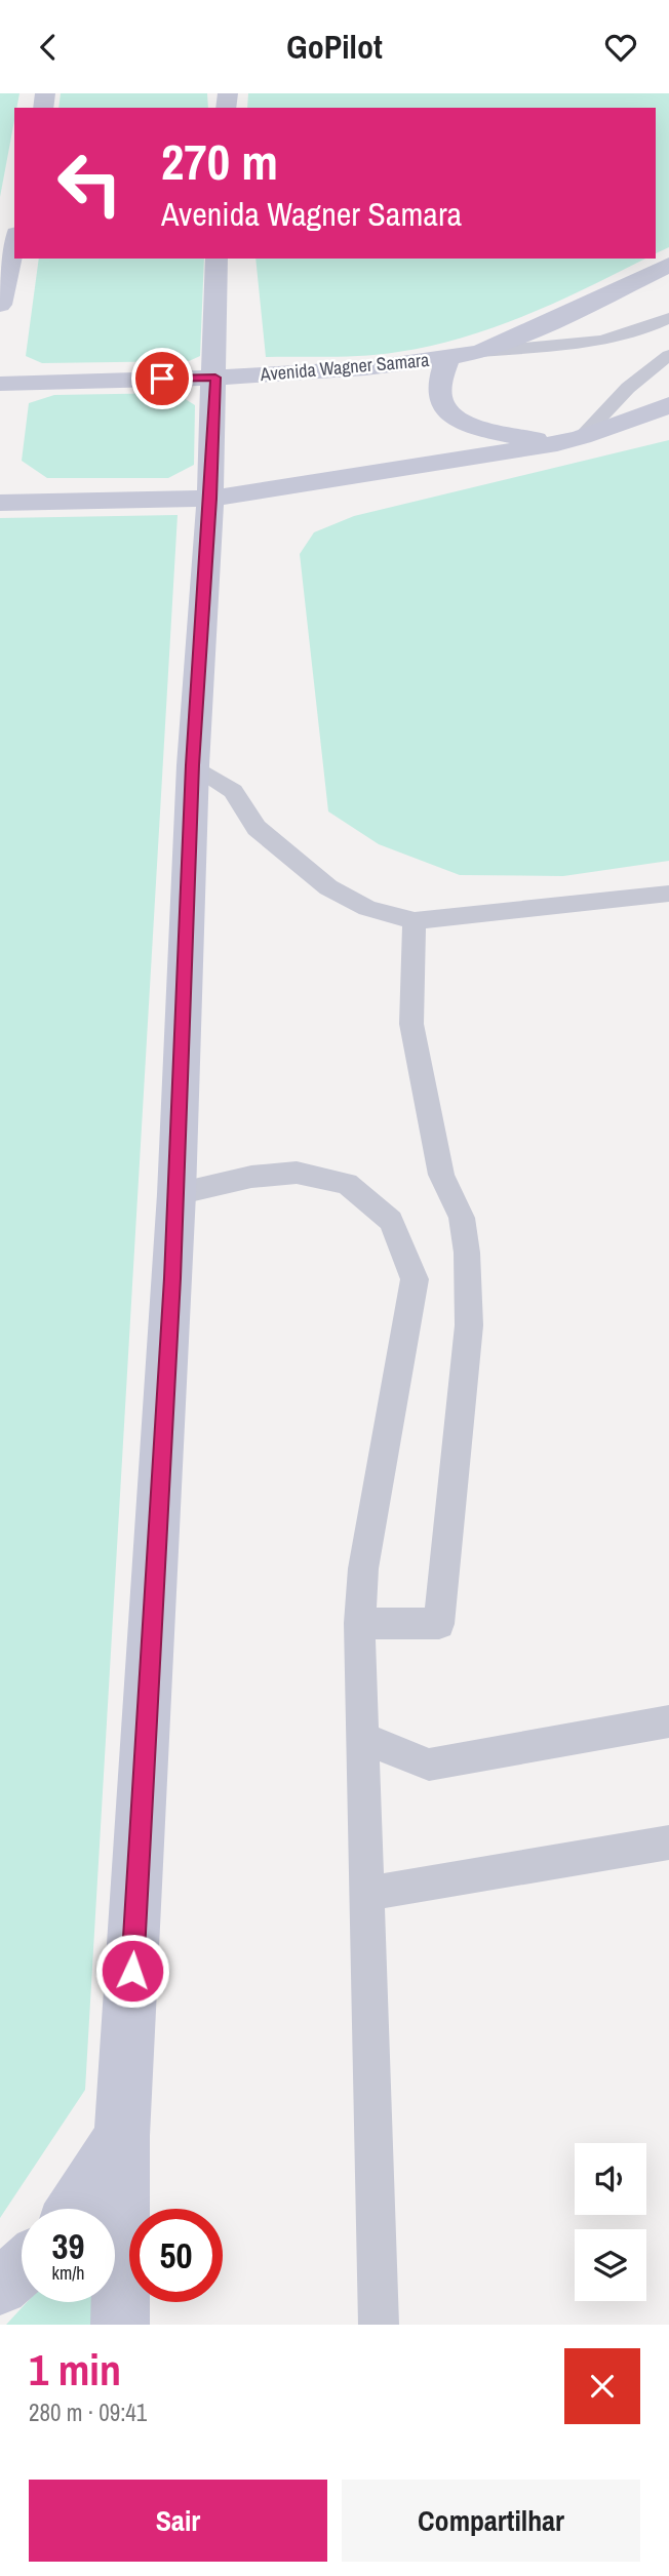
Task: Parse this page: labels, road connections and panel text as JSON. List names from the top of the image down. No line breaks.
{"streets":{"main road":["Avenida Wagner Samara"]},"page":{"header":"GoPilot","turn":["270 m","Avenida Wagner Samara"],"speed":"39 km/h","limit":"50","heading":["1 min","280 m · 09:41"],"buttons":["Sair","Compartilhar"]}}
